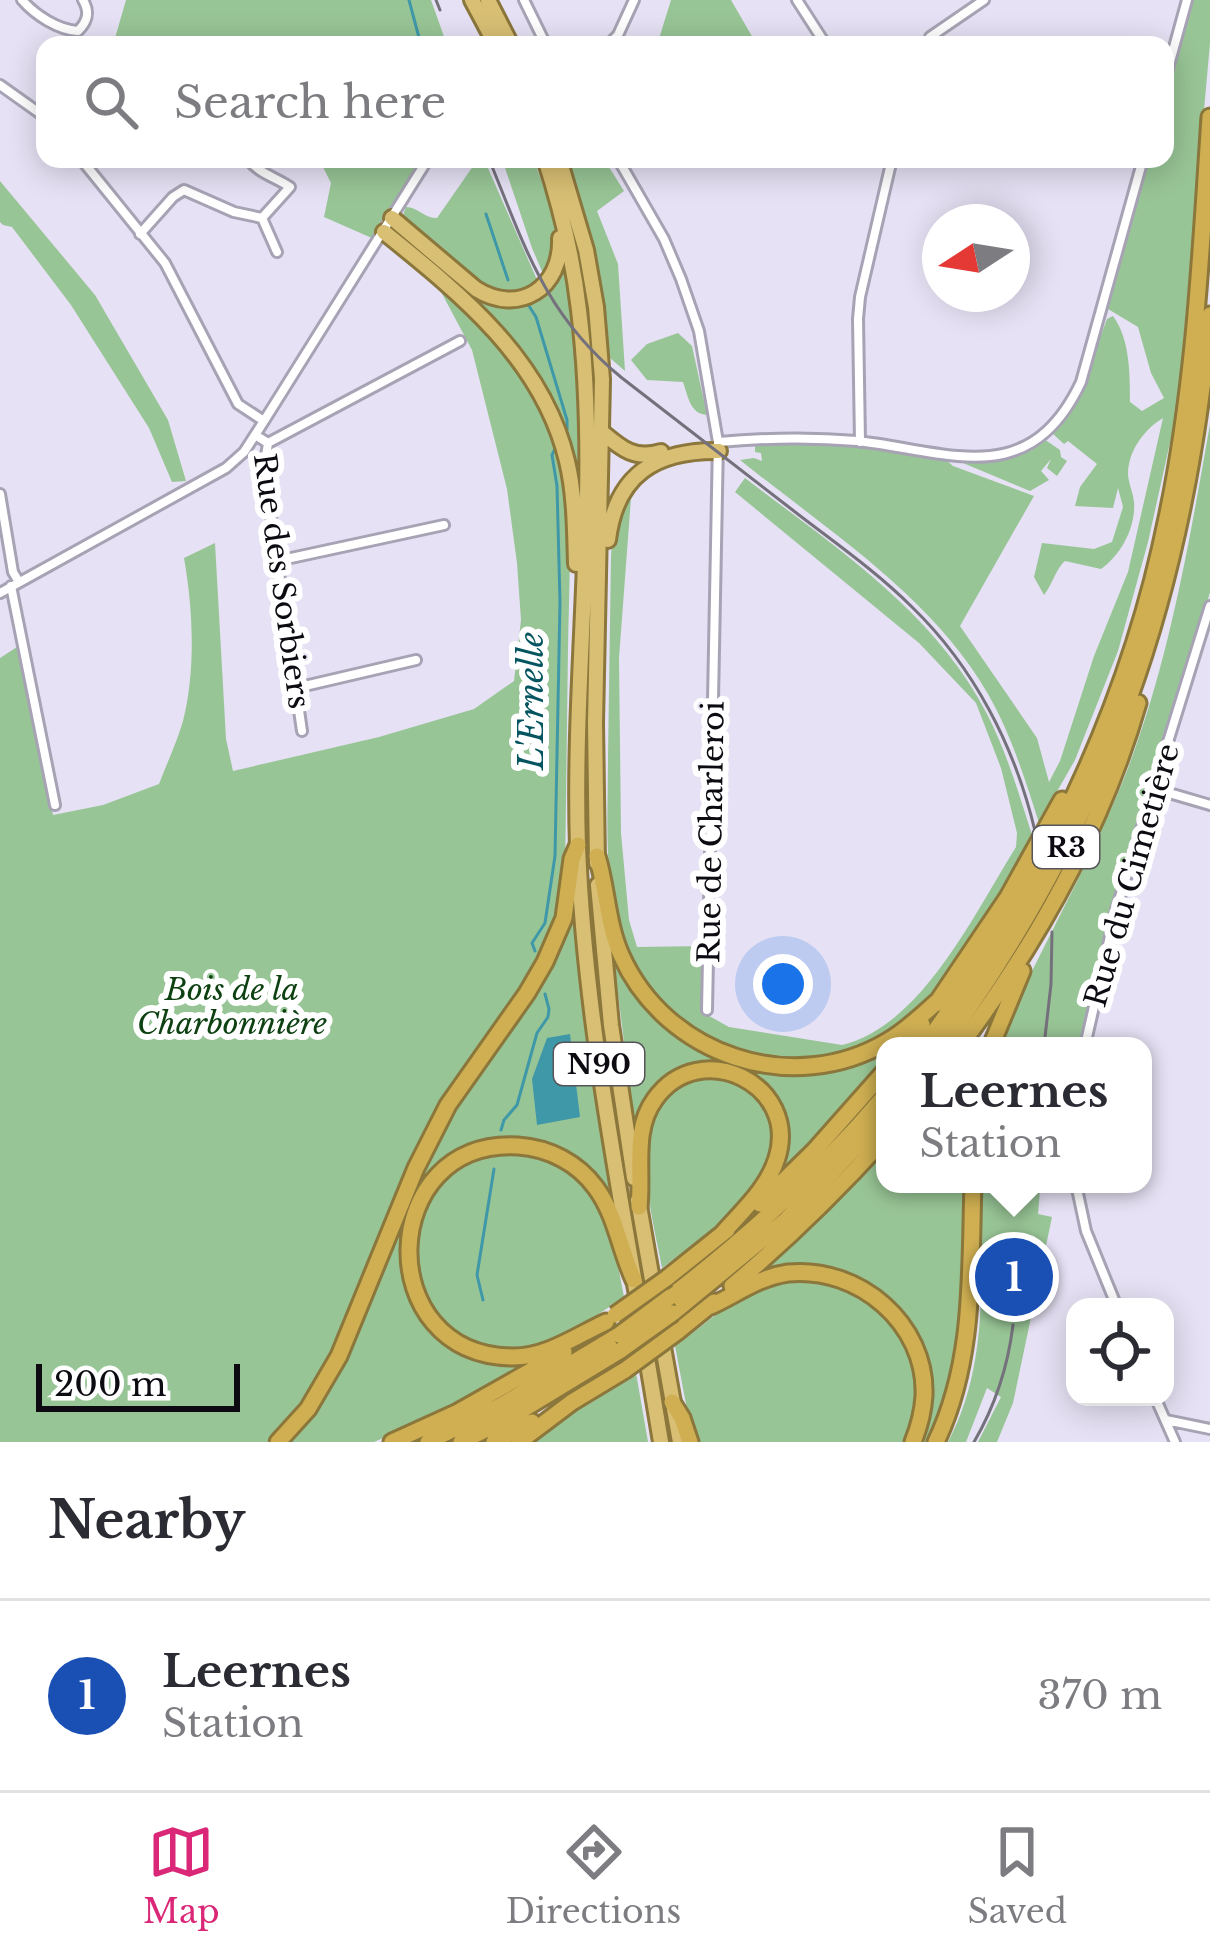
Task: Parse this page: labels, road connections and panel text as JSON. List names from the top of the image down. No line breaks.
{"streets":{"highway":["R3","N90"],"street":["Rue des Sorbiers","Rue de Charleroi","Rue du Cimetière"]},"water":["L'Ernelle"],"parks":["Bois de la Charbonnière"],"scale_bar":"200 m","north":"left","page":{"search":"Search here","popup":["Leernes","Station"],"pins":"1","scale":"200 m","heading":"Nearby","list":[{"mark":"1","name":"Leernes","note":"Station","value":"370 m"}],"nav":["Map","Directions","Saved"]}}
